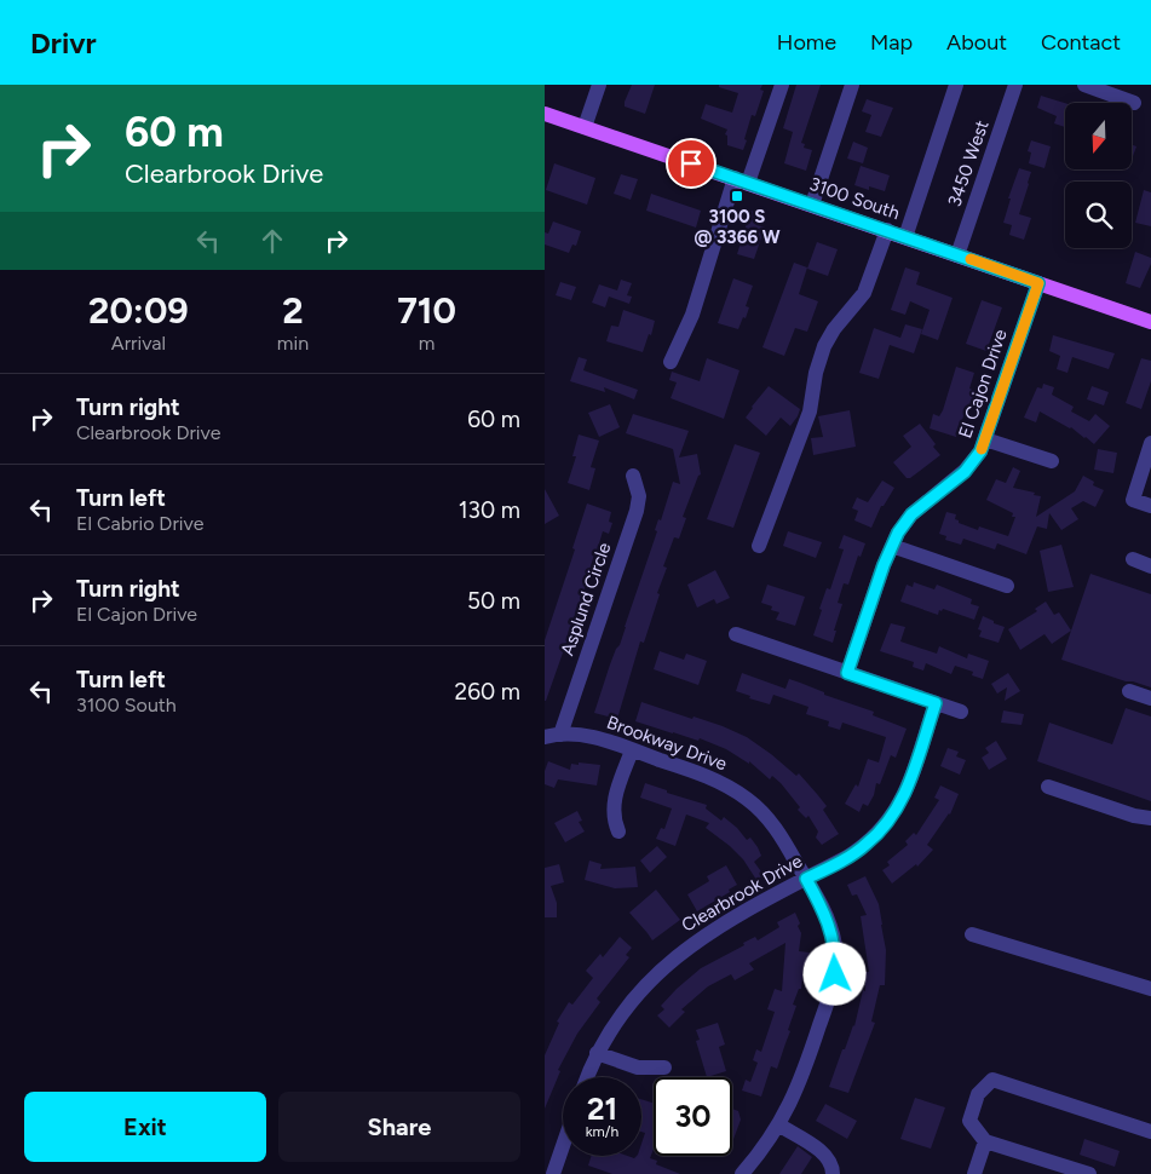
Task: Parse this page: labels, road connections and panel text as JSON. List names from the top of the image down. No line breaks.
{"streets":{"main road":["3100 South"],"street":["3450 West","El Cajon Drive","Asplund Circle","Brookway Drive","Clearbrook Drive"]},"crossings":[["3450 West","3100 South"],["3100 South","El Cajon Drive"],["Asplund Circle","Brookway Drive"],["Brookway Drive","Clearbrook Drive"]],"places":{"transit":["3100 S @ 3366 W"]},"north":"bottom","page":{"header":"Drivr","nav":["Home","Map","About","Contact"],"turn":["60 m","Clearbrook Drive"],"eta":["20:09","Arrival","2","min","710","m"],"list":[{"name":"Turn right","note":"Clearbrook Drive","value":"60 m"},{"name":"Turn left","note":"El Cabrio Drive","value":"130 m"},{"name":"Turn right","note":"El Cajon Drive","value":"50 m"},{"name":"Turn left","note":"3100 South","value":"260 m"}],"speed":"21 km/h","limit":"30","buttons":["Exit","Share"]}}
